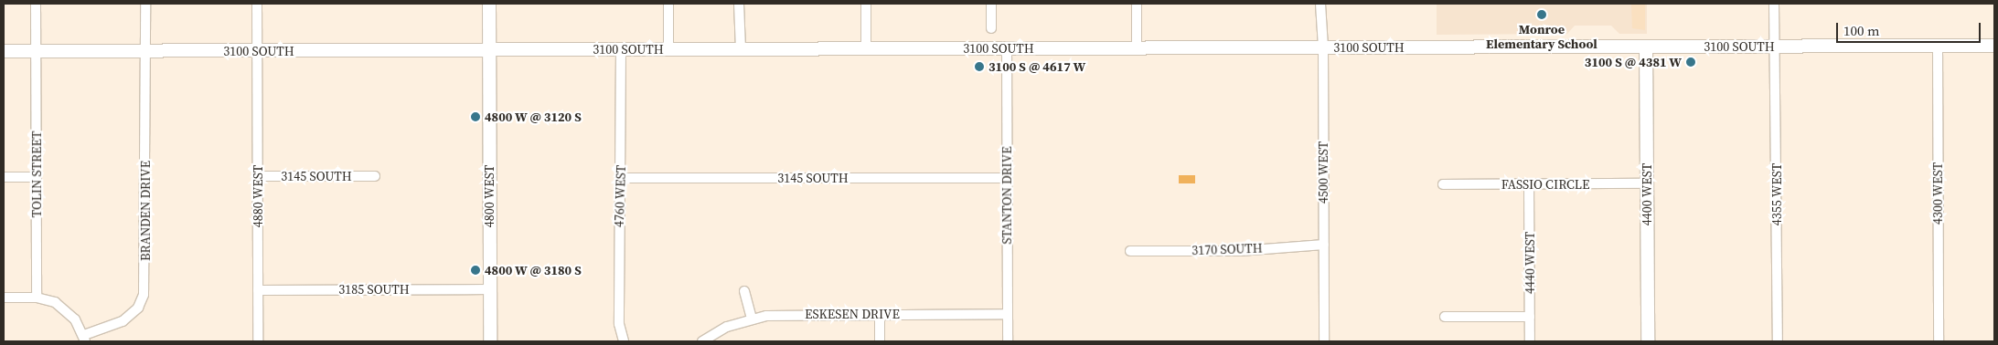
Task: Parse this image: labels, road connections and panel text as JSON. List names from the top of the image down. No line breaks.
{"streets":{"main road":["3100 SOUTH","4400 WEST","4800 WEST"],"street":["4500 WEST","TOLIN STREET","3145 SOUTH","FASSIO CIRCLE","4300 WEST","4355 WEST","STANTON DRIVE","4880 WEST","4760 WEST","BRANDEN DRIVE","3170 SOUTH","4440 WEST","3185 SOUTH","ESKESEN DRIVE"]},"crossings":[["3100 SOUTH","4500 WEST"],["3100 SOUTH","TOLIN STREET"],["3100 SOUTH","4300 WEST"],["3100 SOUTH","4400 WEST"],["3100 SOUTH","4355 WEST"],["3100 SOUTH","STANTON DRIVE"],["3100 SOUTH","4880 WEST"],["3100 SOUTH","4800 WEST"],["3100 SOUTH","4760 WEST"],["3100 SOUTH","BRANDEN DRIVE"],["4500 WEST","3170 SOUTH"],["3145 SOUTH","STANTON DRIVE"],["3145 SOUTH","4880 WEST"],["3145 SOUTH","4760 WEST"],["FASSIO CIRCLE","4400 WEST"],["FASSIO CIRCLE","4440 WEST"],["STANTON DRIVE","ESKESEN DRIVE"],["4880 WEST","3185 SOUTH"],["4800 WEST","3185 SOUTH"]],"places":["Monroe Elementary School","3100 S @ 4381 W","3100 S @ 4617 W","4800 W @ 3120 S","4800 W @ 3180 S"],"scale_bar":"100 m"}
